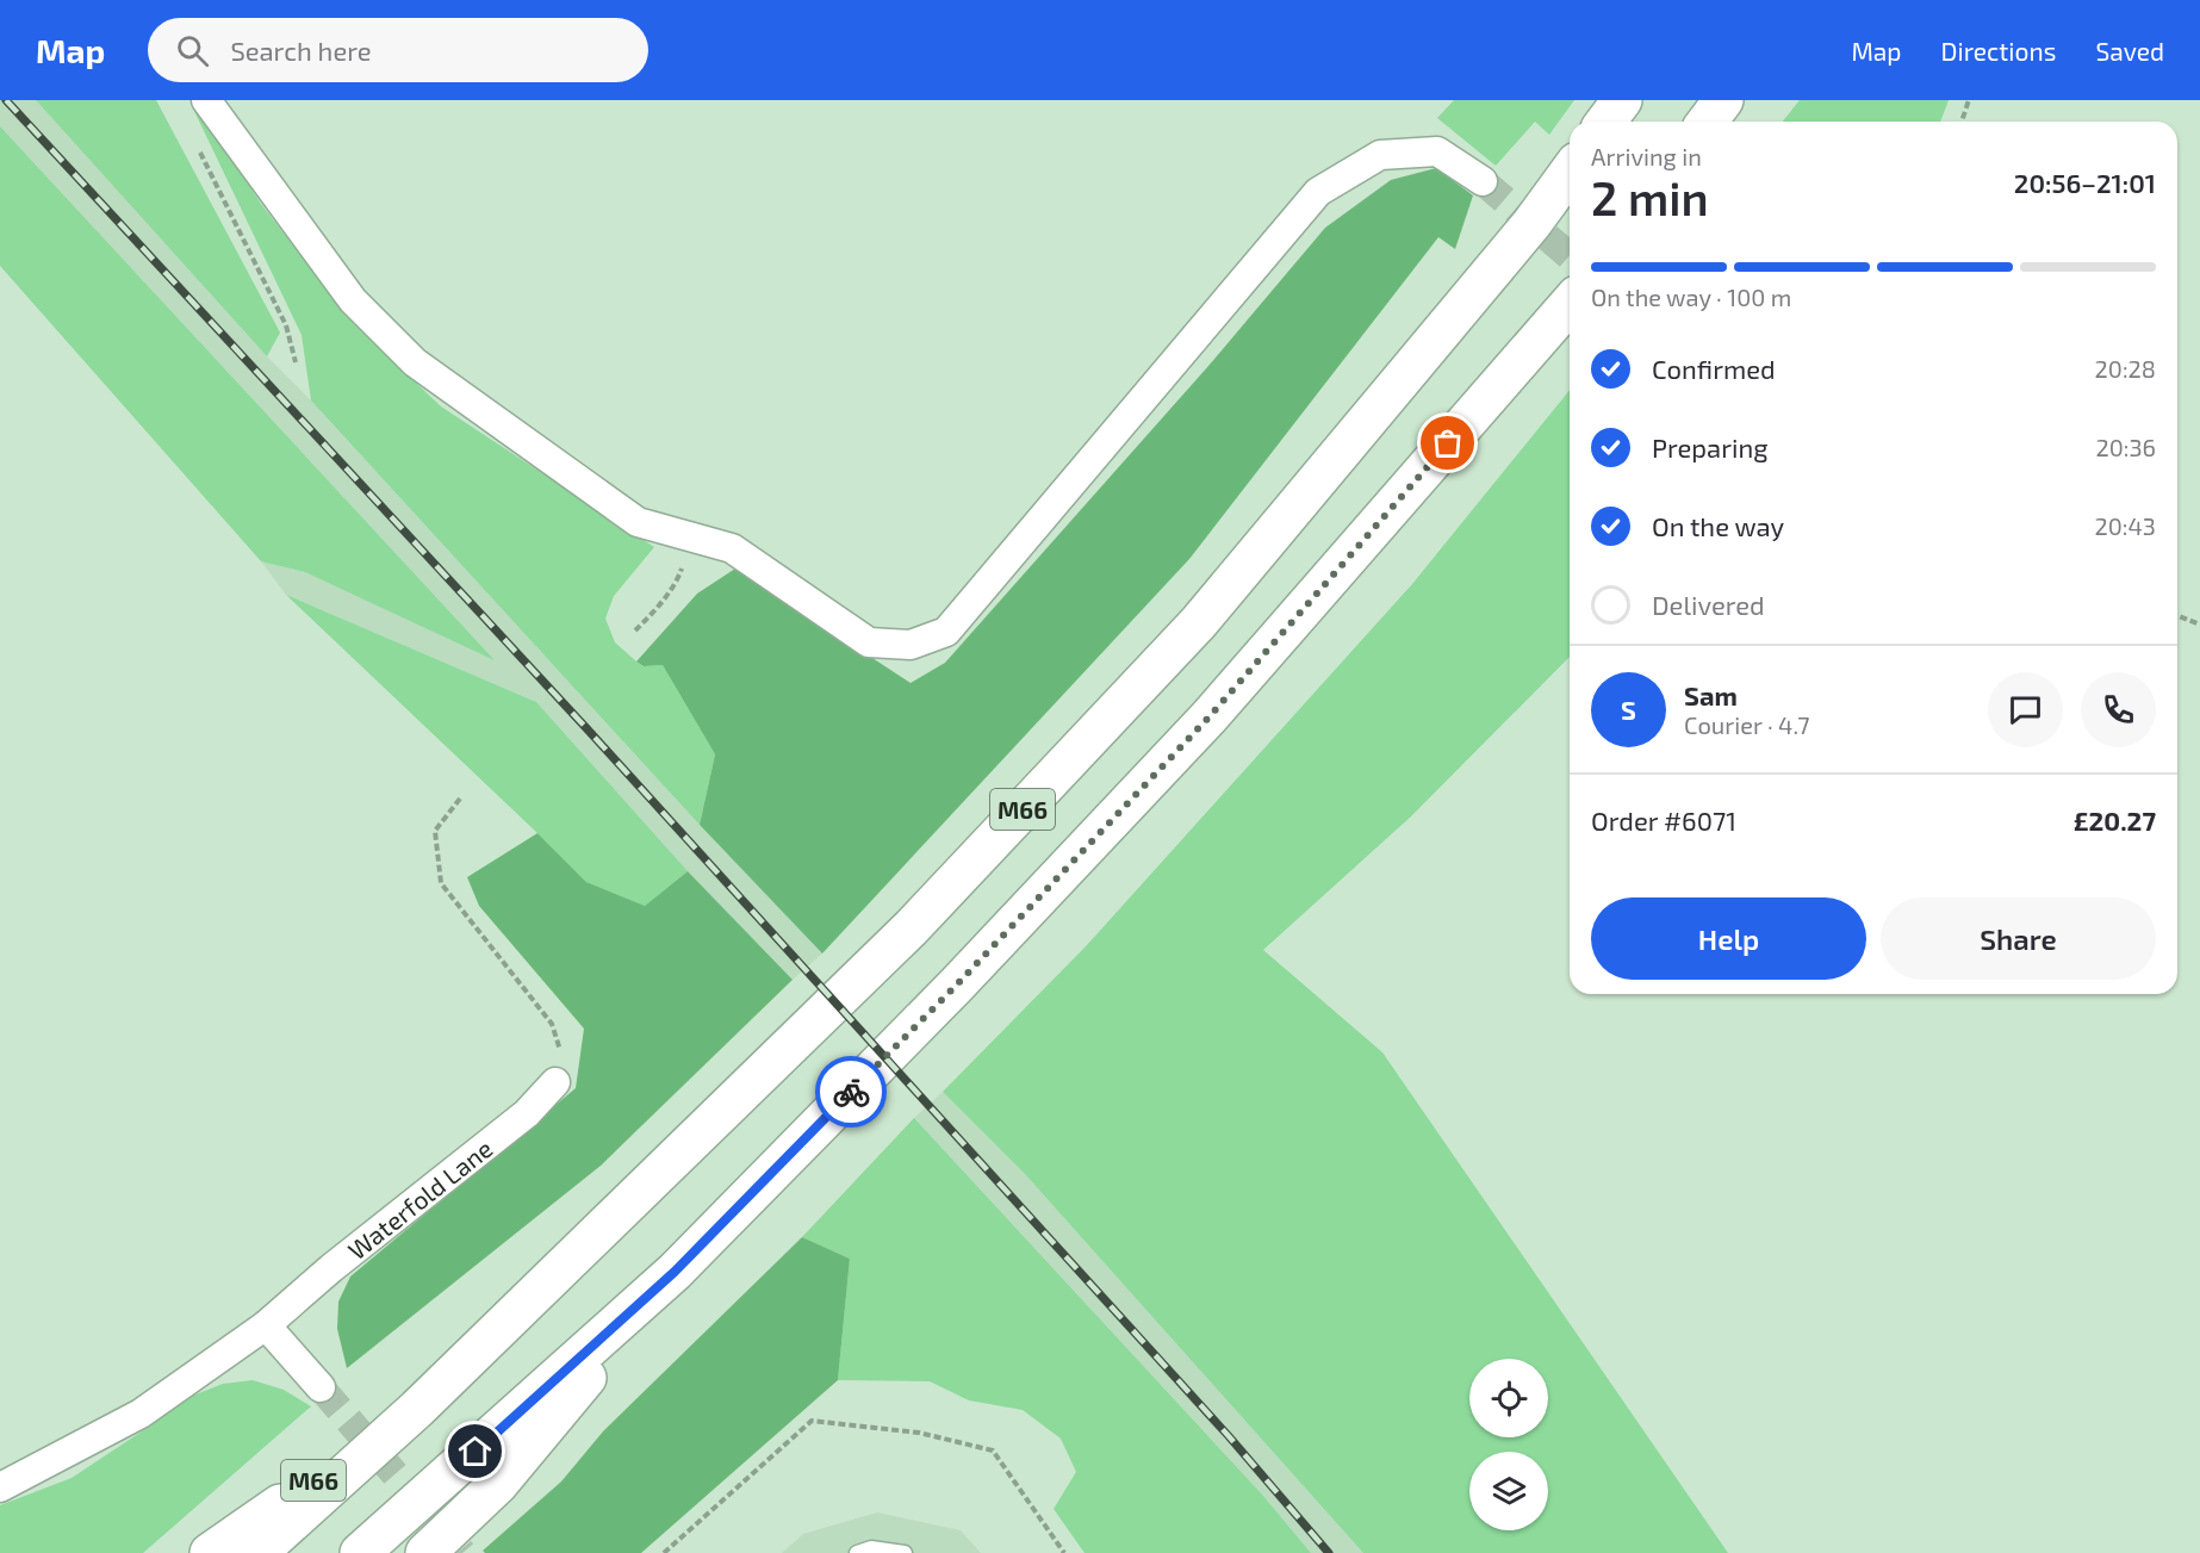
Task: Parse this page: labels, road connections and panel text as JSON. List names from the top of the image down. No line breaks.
{"streets":{"highway":["M66"],"street":["Waterfold Lane"]},"page":{"header":"Map","search":"Search here","nav":["Map","Directions","Saved"],"heading":["2 min","Arriving in","20:56–21:01"],"panel":["Sam","Courier · 4.7","Order #6071","£20.27"],"bar":"On the way · 100 m","list":[["Confirmed","20:28"],["Preparing","20:36"],["On the way","20:43"],"Delivered"],"round":"S","buttons":["Help","Share"]}}
